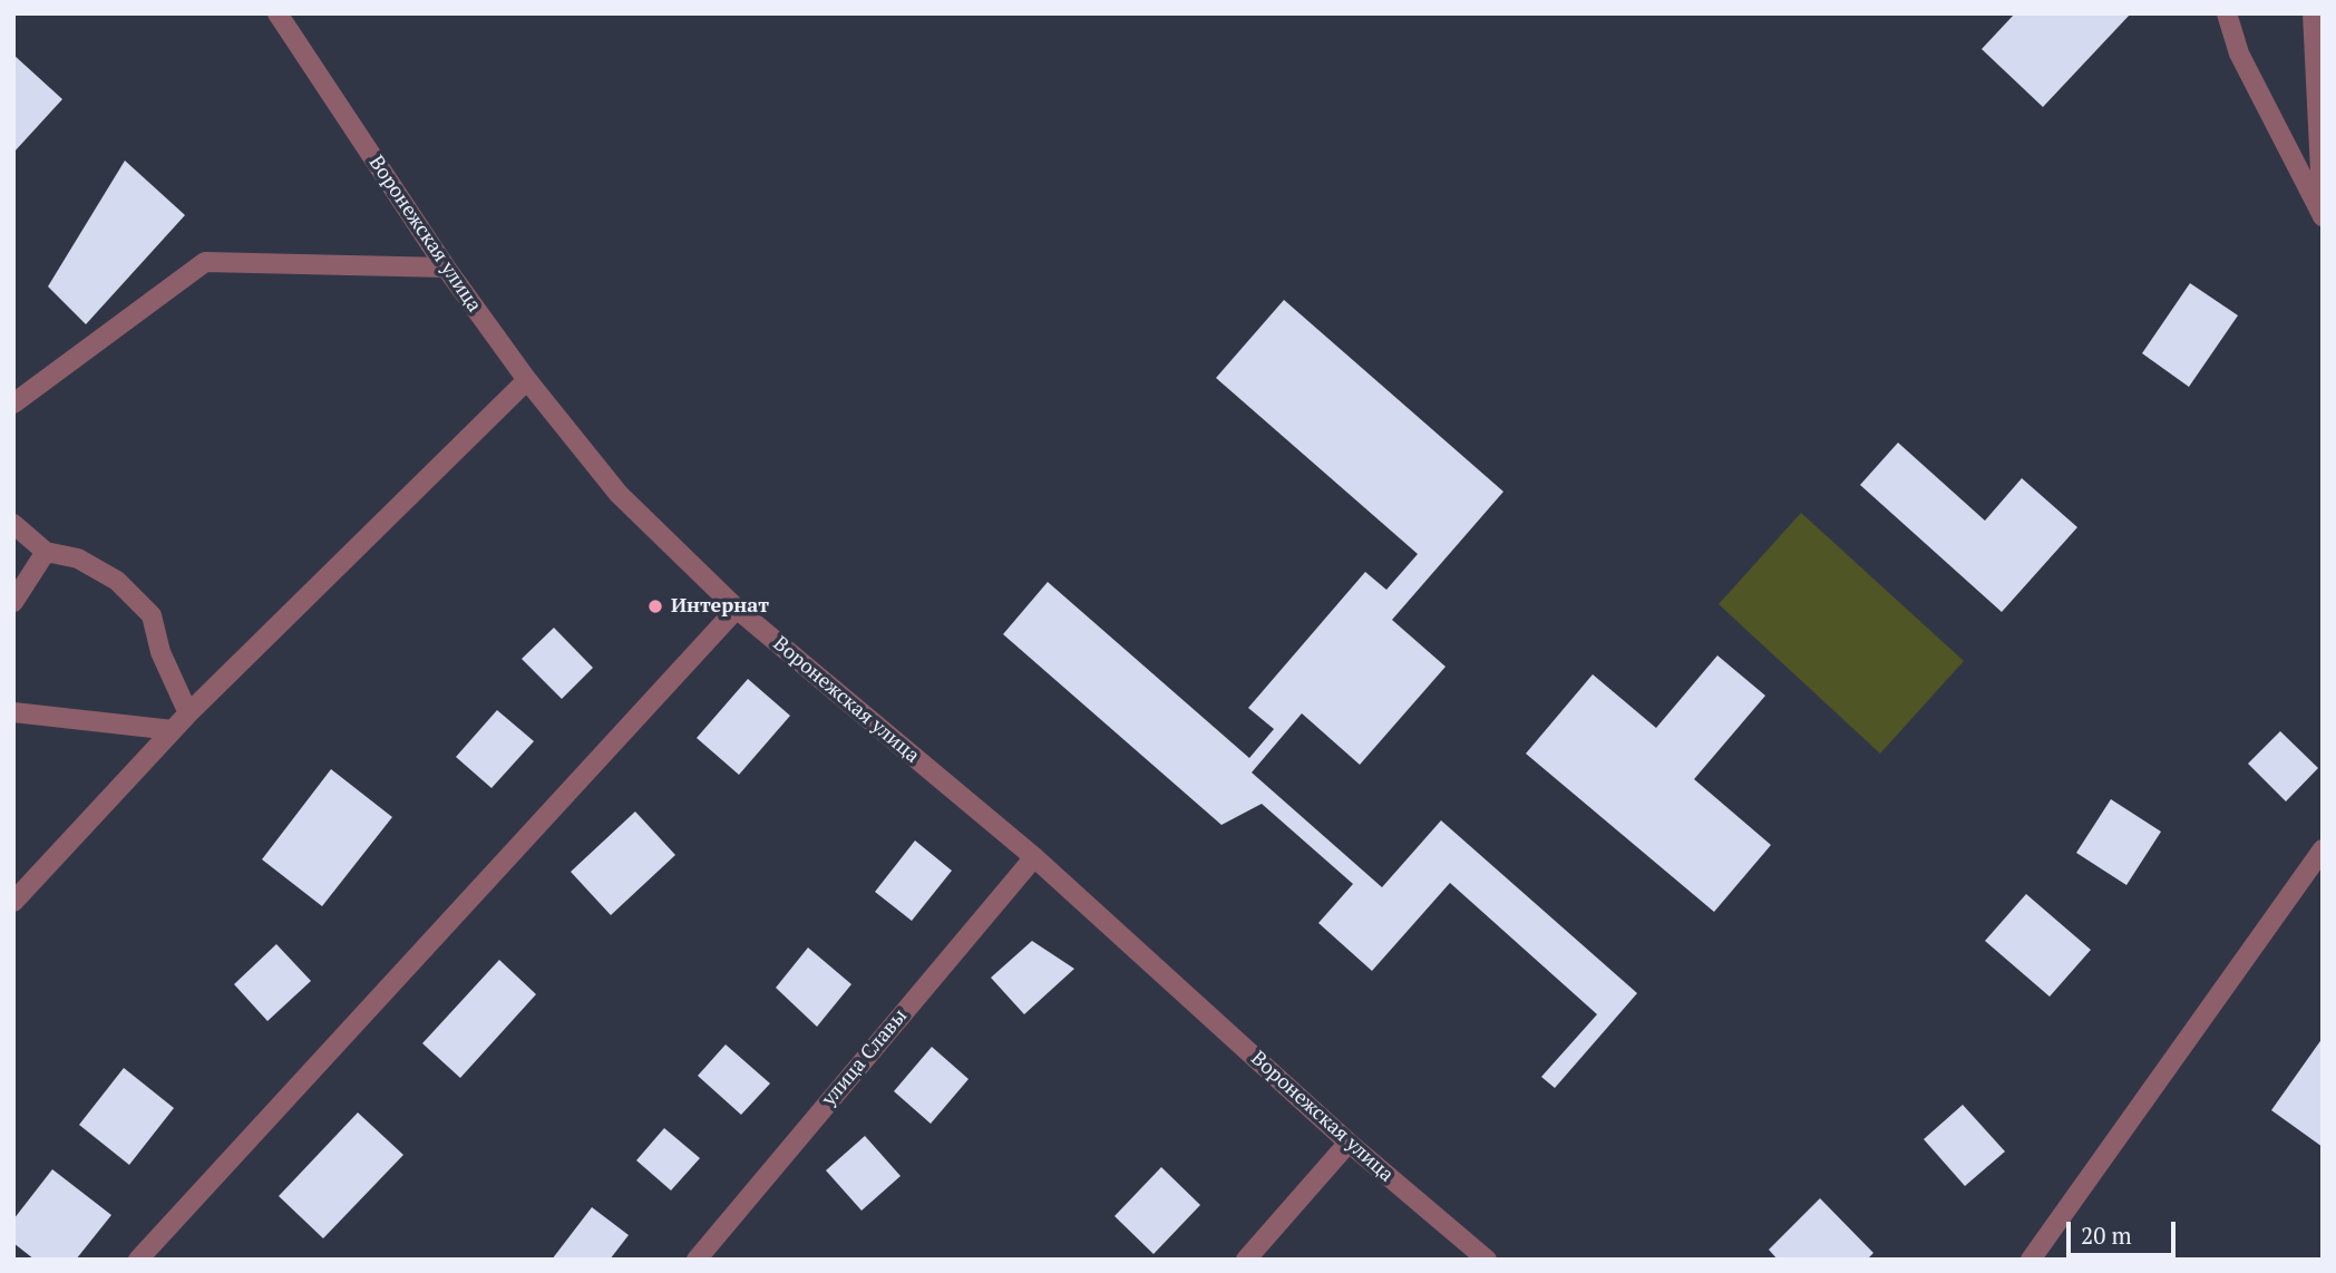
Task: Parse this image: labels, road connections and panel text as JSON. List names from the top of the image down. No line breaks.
{"streets":{"street":["Воронежская улица","улица Славы"]},"crossings":[["Воронежская улица","улица Славы"]],"places":["Интернат"],"scale_bar":"20 m"}
